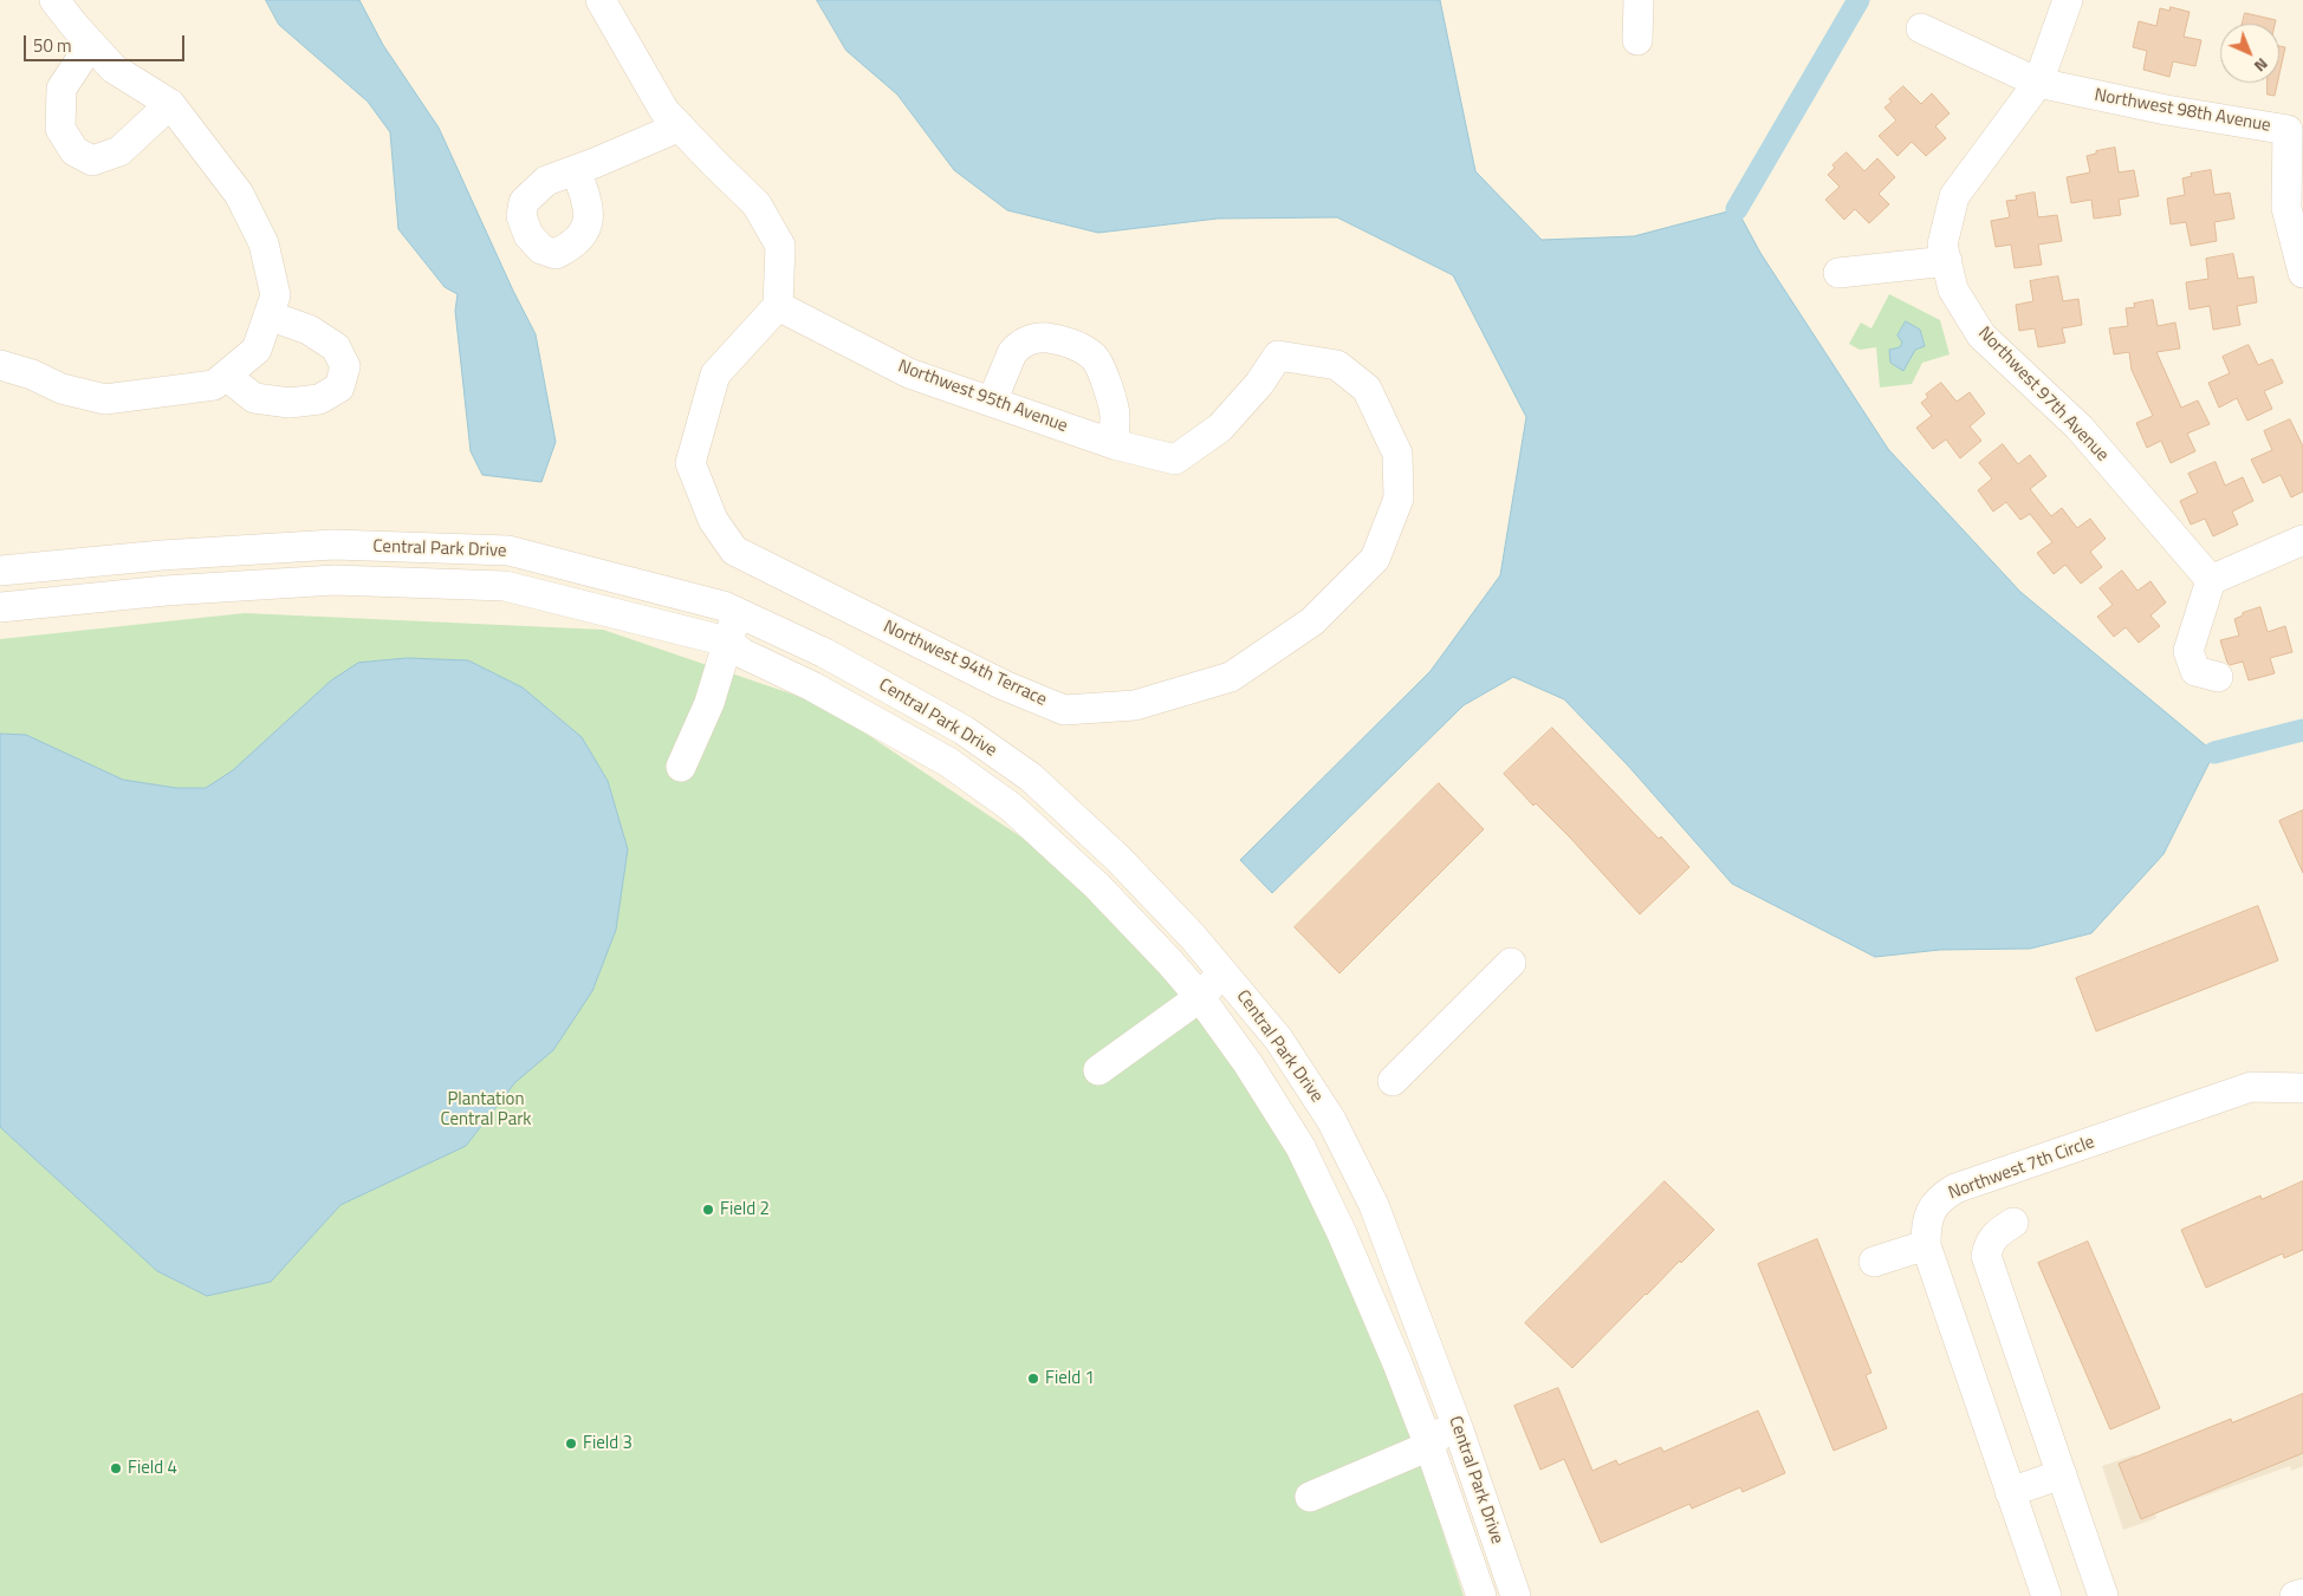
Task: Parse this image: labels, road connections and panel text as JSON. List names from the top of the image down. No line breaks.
{"streets":{"street":["Northwest 98th Avenue","Northwest 97th Avenue","Northwest 95th Avenue","Central Park Drive","Northwest 94th Terrace","Northwest 7th Circle"]},"crossings":[["Northwest 98th Avenue","Northwest 97th Avenue"],["Northwest 95th Avenue","Northwest 94th Terrace"]],"parks":["Plantation Central Park"],"places":["Field 2","Field 1","Field 3","Field 4"],"scale_bar":"50 m","north":"bottom right"}
